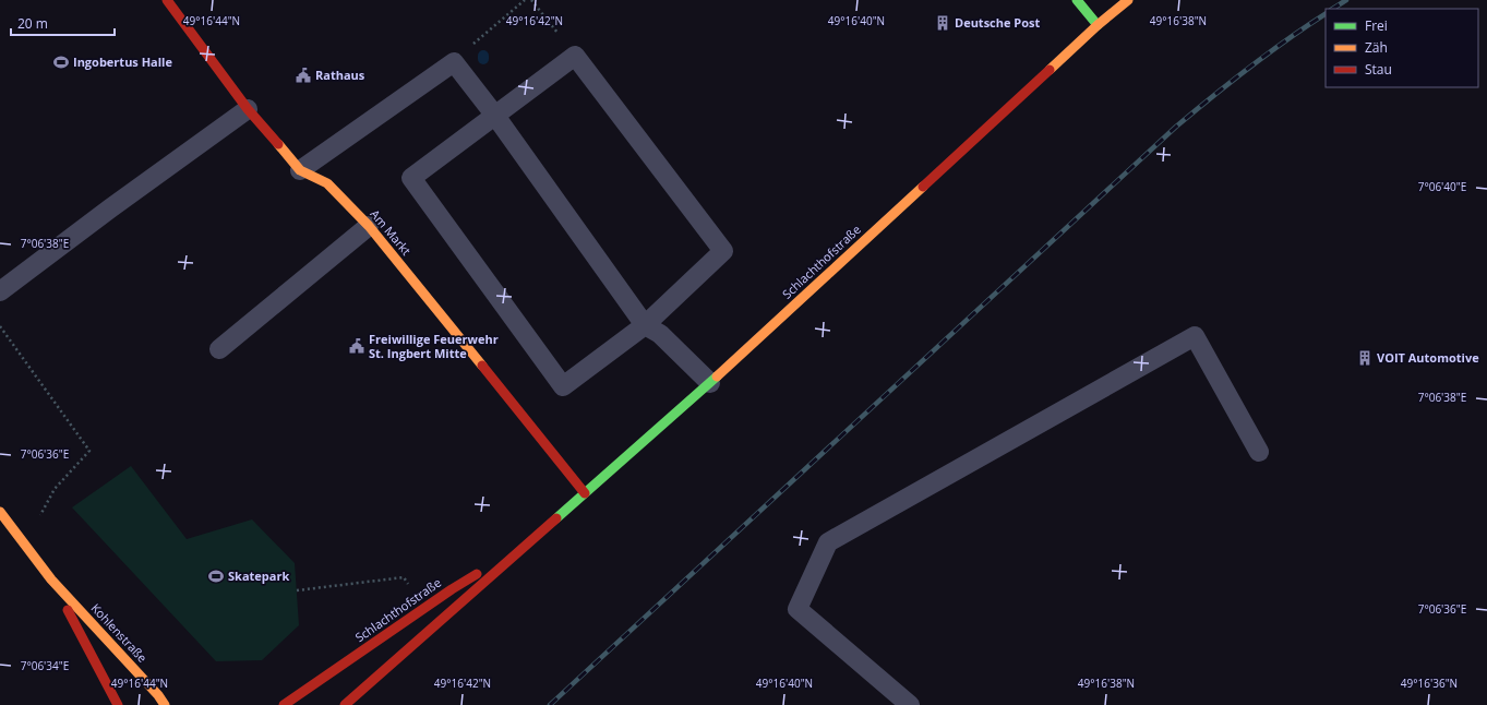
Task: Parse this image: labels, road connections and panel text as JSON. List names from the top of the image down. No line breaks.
{"streets":{"main road":["Am Markt","Schlachthofstraße","Kohlenstraße"]},"crossings":[["Am Markt","Schlachthofstraße"]],"places":{"building":["Deutsche Post","VOIT Automotive"],"sports":["Ingobertus Halle","Skatepark"],"public building":["Rathaus","Freiwillige Feuerwehr St. Ingbert Mitte"]},"legend":["Frei","Zäh","Stau"],"scale_bar":"20 m","coordinates":["49°16'44\"N","49°16'42\"N","49°16'40\"N","49°16'38\"N","7°06'40\"E","7°06'38\"E","7°06'36\"E","7°06'34\"E","49°16'36\"N"]}
